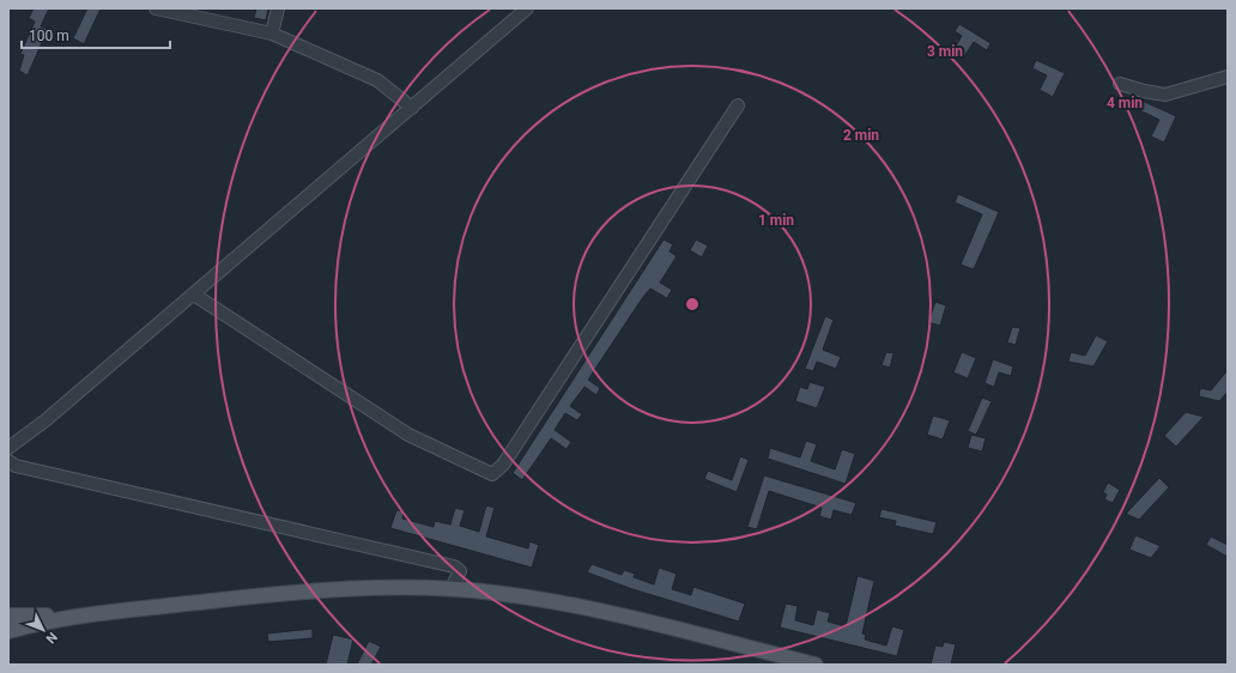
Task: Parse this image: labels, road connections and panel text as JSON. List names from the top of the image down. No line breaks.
{"scale_bar":"100 m","north":"bottom right","rings":["3 min","4 min","2 min","1 min"]}
